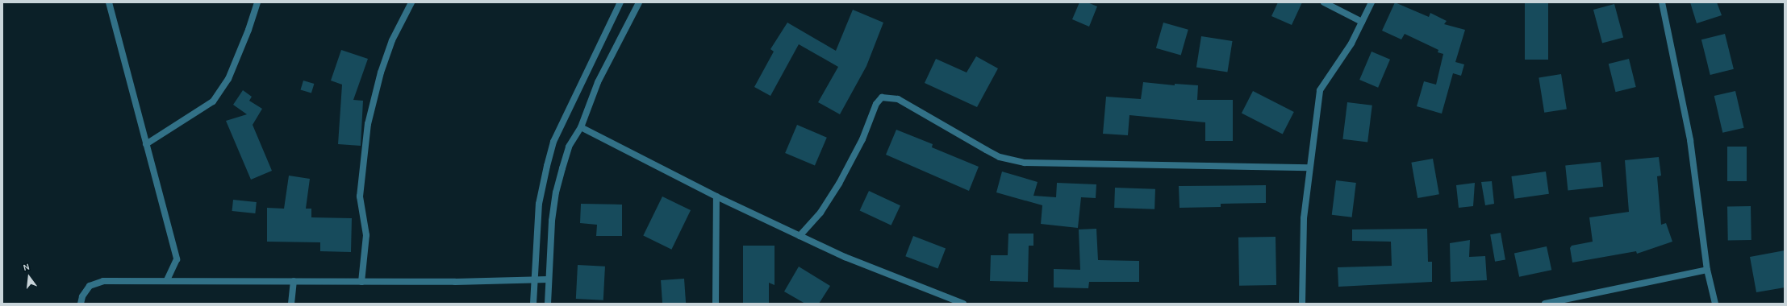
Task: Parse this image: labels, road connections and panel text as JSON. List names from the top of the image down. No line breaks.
{"north":"top"}
